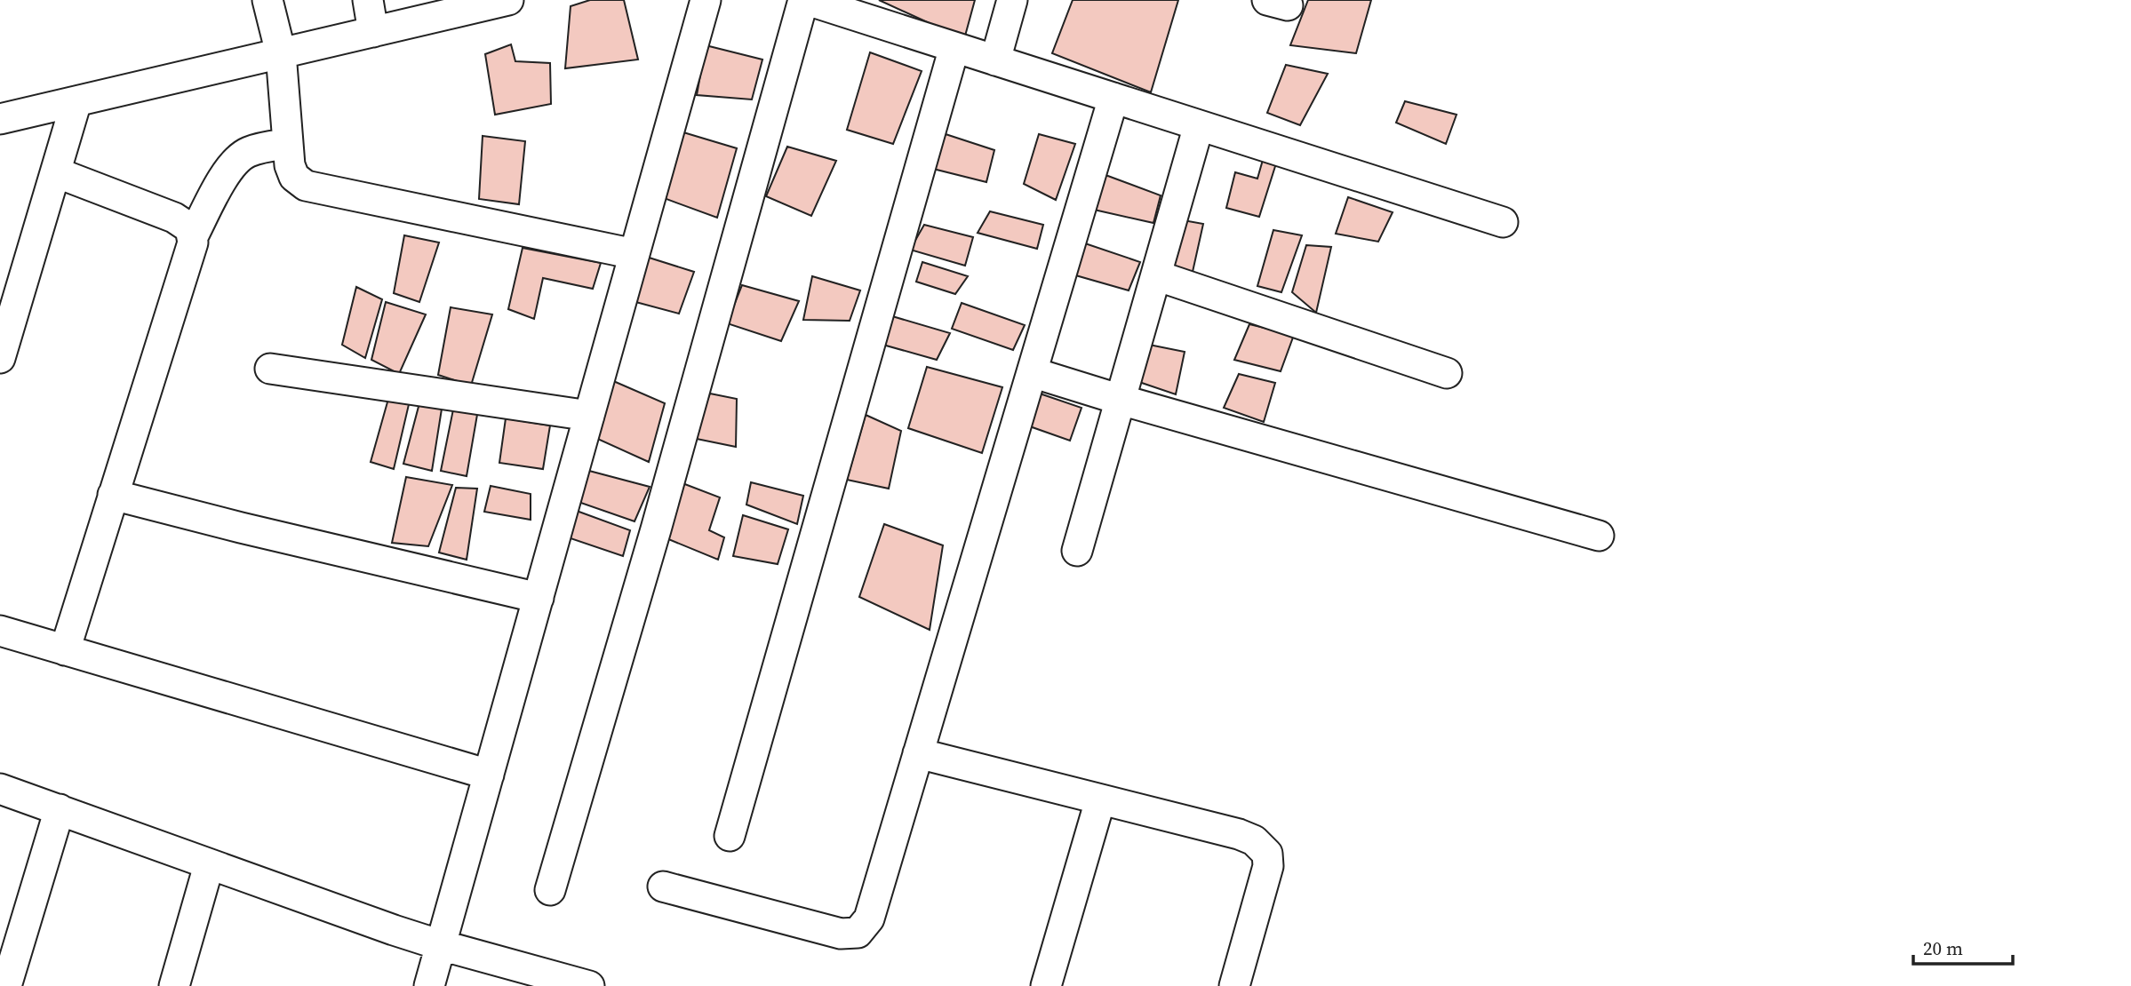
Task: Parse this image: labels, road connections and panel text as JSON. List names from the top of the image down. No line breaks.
{"scale_bar":"20 m"}
